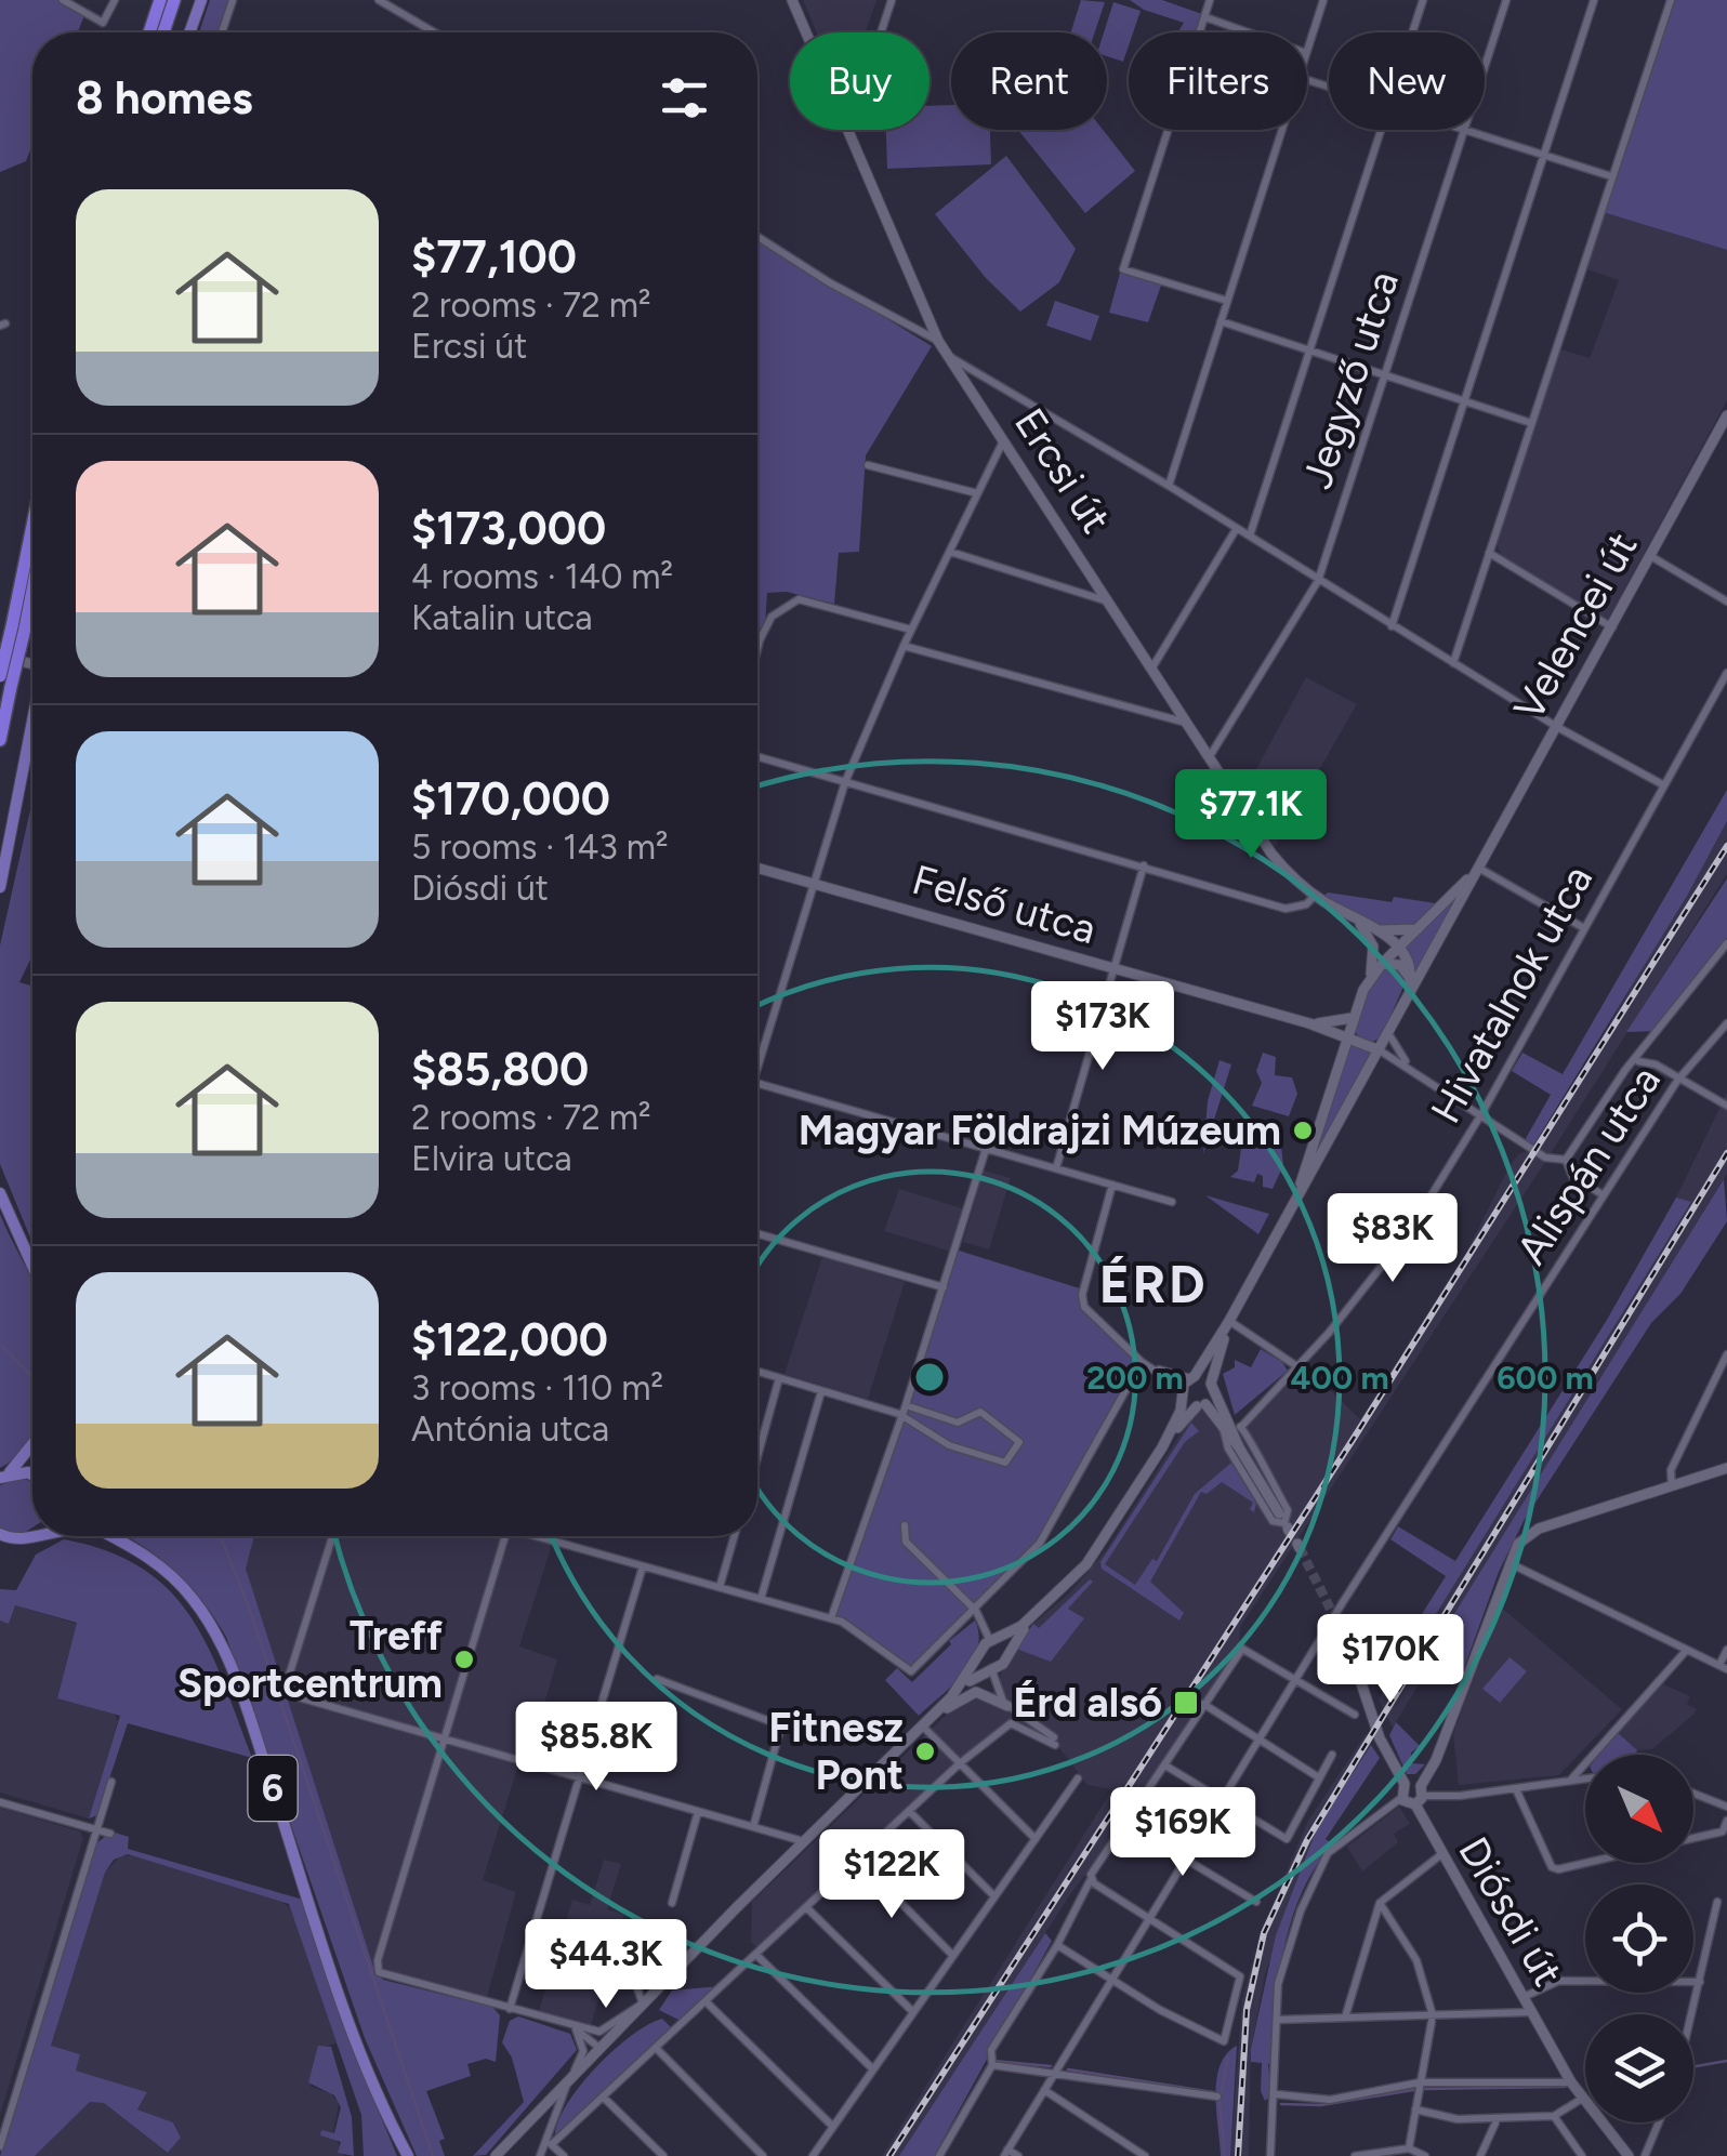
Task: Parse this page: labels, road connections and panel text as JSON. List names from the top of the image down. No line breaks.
{"streets":{"main road":["Ercsi út","Velencei út","Felső utca","6","Diósdi út"],"street":["Jegyző utca","Hivatalnok utca","Alispán utca"]},"crossings":[["Jegyző utca","Ercsi út"]],"districts":["ÉRD"],"places":{"other":["Magyar Földrajzi Múzeum","Treff Sportcentrum","Fitnesz Pont"],"transit":["Érd alsó"]},"north":"bottom right","page":{"chip":["Buy","Rent","Filters","New"],"heading":"8 homes","list":[{"name":"$77,100","note":"2 rooms · 72 m² · Ercsi út"},{"name":"$173,000","note":"4 rooms · 140 m² · Katalin utca"},{"name":"$170,000","note":"5 rooms · 143 m² · Diósdi út"},{"name":"$85,800","note":"2 rooms · 72 m² · Elvira utca"},{"name":"$122,000","note":"3 rooms · 110 m² · Antónia utca"}],"price":["$77.1K","$173K","$83K","$170K","$85.8K","$169K","$122K","$44.3K"]},"rings":["200 m","400 m","600 m"]}
